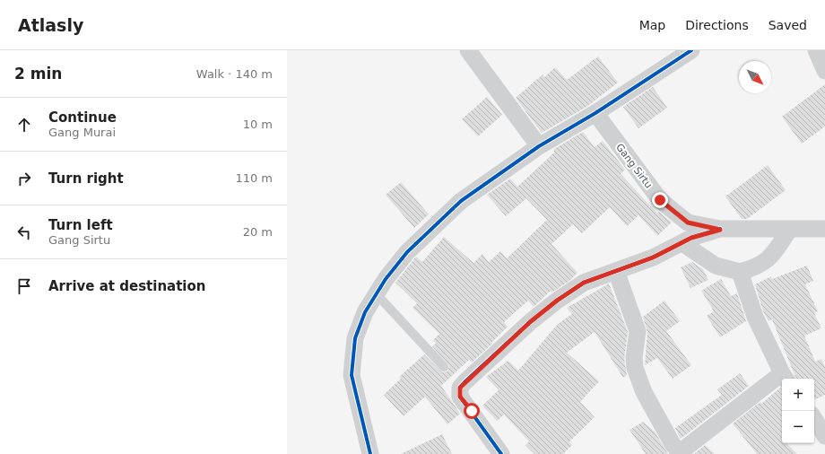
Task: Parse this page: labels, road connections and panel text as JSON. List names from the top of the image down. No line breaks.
{"streets":{"street":["Gang Sirtu"]},"north":"bottom right","page":{"header":"Atlasly","nav":["Map","Directions","Saved"],"heading":["2 min","Walk · 140 m"],"list":[["Continue","Gang Murai","10 m"],["Turn right","110 m"],["Turn left","Gang Sirtu","20 m"],"Arrive at destination"],"map_buttons":["+","−"]}}
